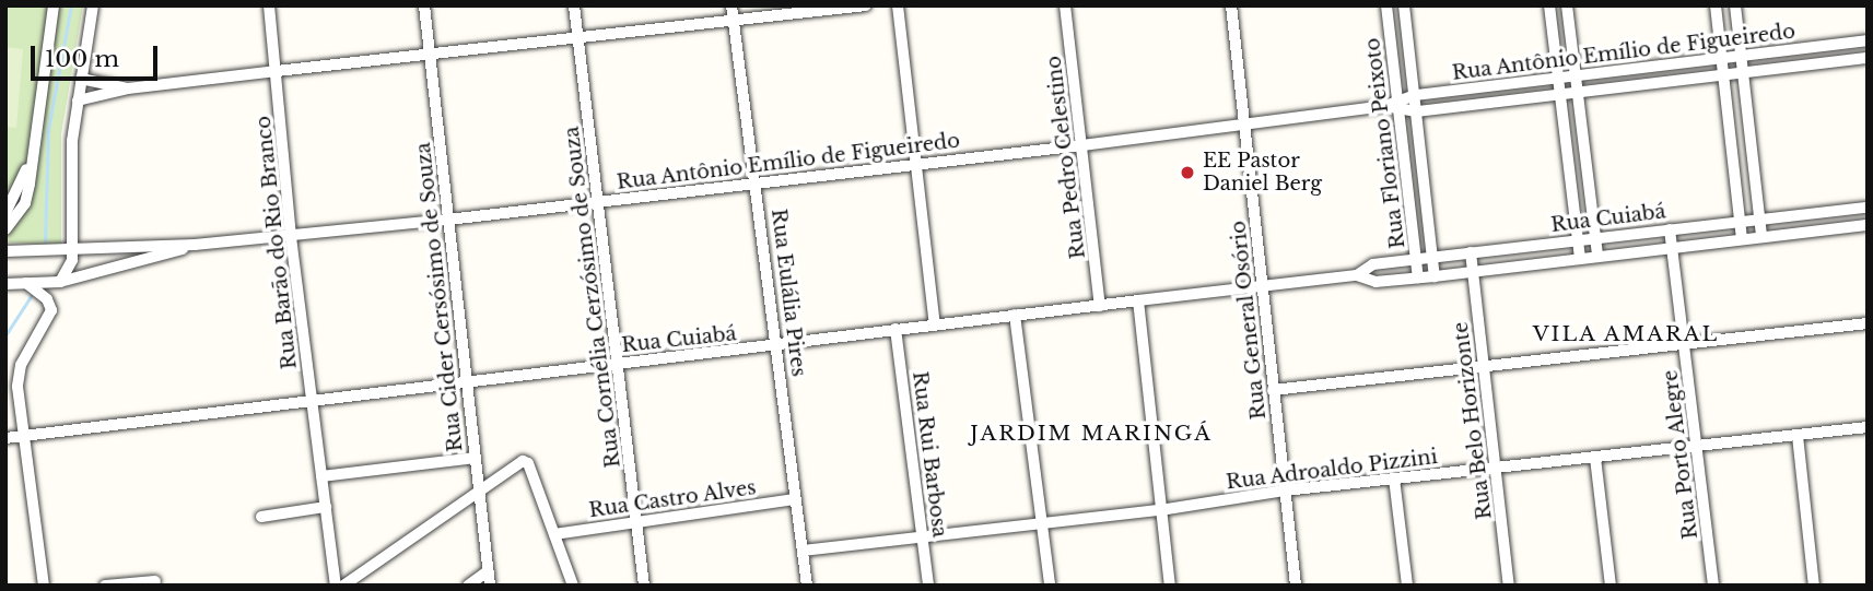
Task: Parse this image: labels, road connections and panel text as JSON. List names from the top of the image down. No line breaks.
{"streets":{"street":["Rua Antônio Emílio de Figueiredo","Rua Floriano Peixoto","Rua Pedro Celestino","Rua Cuiabá","Rua Barão do Rio Branco","Rua Eulália Pires","Rua Cider Cersósimo de Souza","Rua Cornélia Cerzósimo de Souza","Rua General Osório","Rua Belo Horizonte","Rua Rui Barbosa","Rua Porto Alegre","Rua Adroaldo Pizzini","Rua Castro Alves"]},"crossings":[["Rua Antônio Emílio de Figueiredo","Rua Floriano Peixoto"],["Rua Antônio Emílio de Figueiredo","Rua Pedro Celestino"],["Rua Antônio Emílio de Figueiredo","Rua Barão do Rio Branco"],["Rua Antônio Emílio de Figueiredo","Rua Eulália Pires"],["Rua Antônio Emílio de Figueiredo","Rua Cider Cersósimo de Souza"],["Rua Antônio Emílio de Figueiredo","Rua Cornélia Cerzósimo de Souza"],["Rua Antônio Emílio de Figueiredo","Rua General Osório"],["Rua Floriano Peixoto","Rua Cuiabá"],["Rua Pedro Celestino","Rua Cuiabá"],["Rua Cuiabá","Rua Barão do Rio Branco"],["Rua Cuiabá","Rua Eulália Pires"],["Rua Cuiabá","Rua Cider Cersósimo de Souza"],["Rua Cuiabá","Rua Cornélia Cerzósimo de Souza"],["Rua Cuiabá","Rua General Osório"],["Rua Cuiabá","Rua Belo Horizonte"],["Rua Cuiabá","Rua Rui Barbosa"],["Rua Cuiabá","Rua Porto Alegre"],["Rua Eulália Pires","Rua Adroaldo Pizzini"],["Rua Eulália Pires","Rua Castro Alves"],["Rua Cornélia Cerzósimo de Souza","Rua Castro Alves"],["Rua General Osório","Rua Adroaldo Pizzini"],["Rua Belo Horizonte","Rua Adroaldo Pizzini"],["Rua Rui Barbosa","Rua Adroaldo Pizzini"],["Rua Porto Alegre","Rua Adroaldo Pizzini"]],"districts":["VILA AMARAL","JARDIM MARINGÁ"],"places":["EE Pastor Daniel Berg"],"scale_bar":"100 m"}
